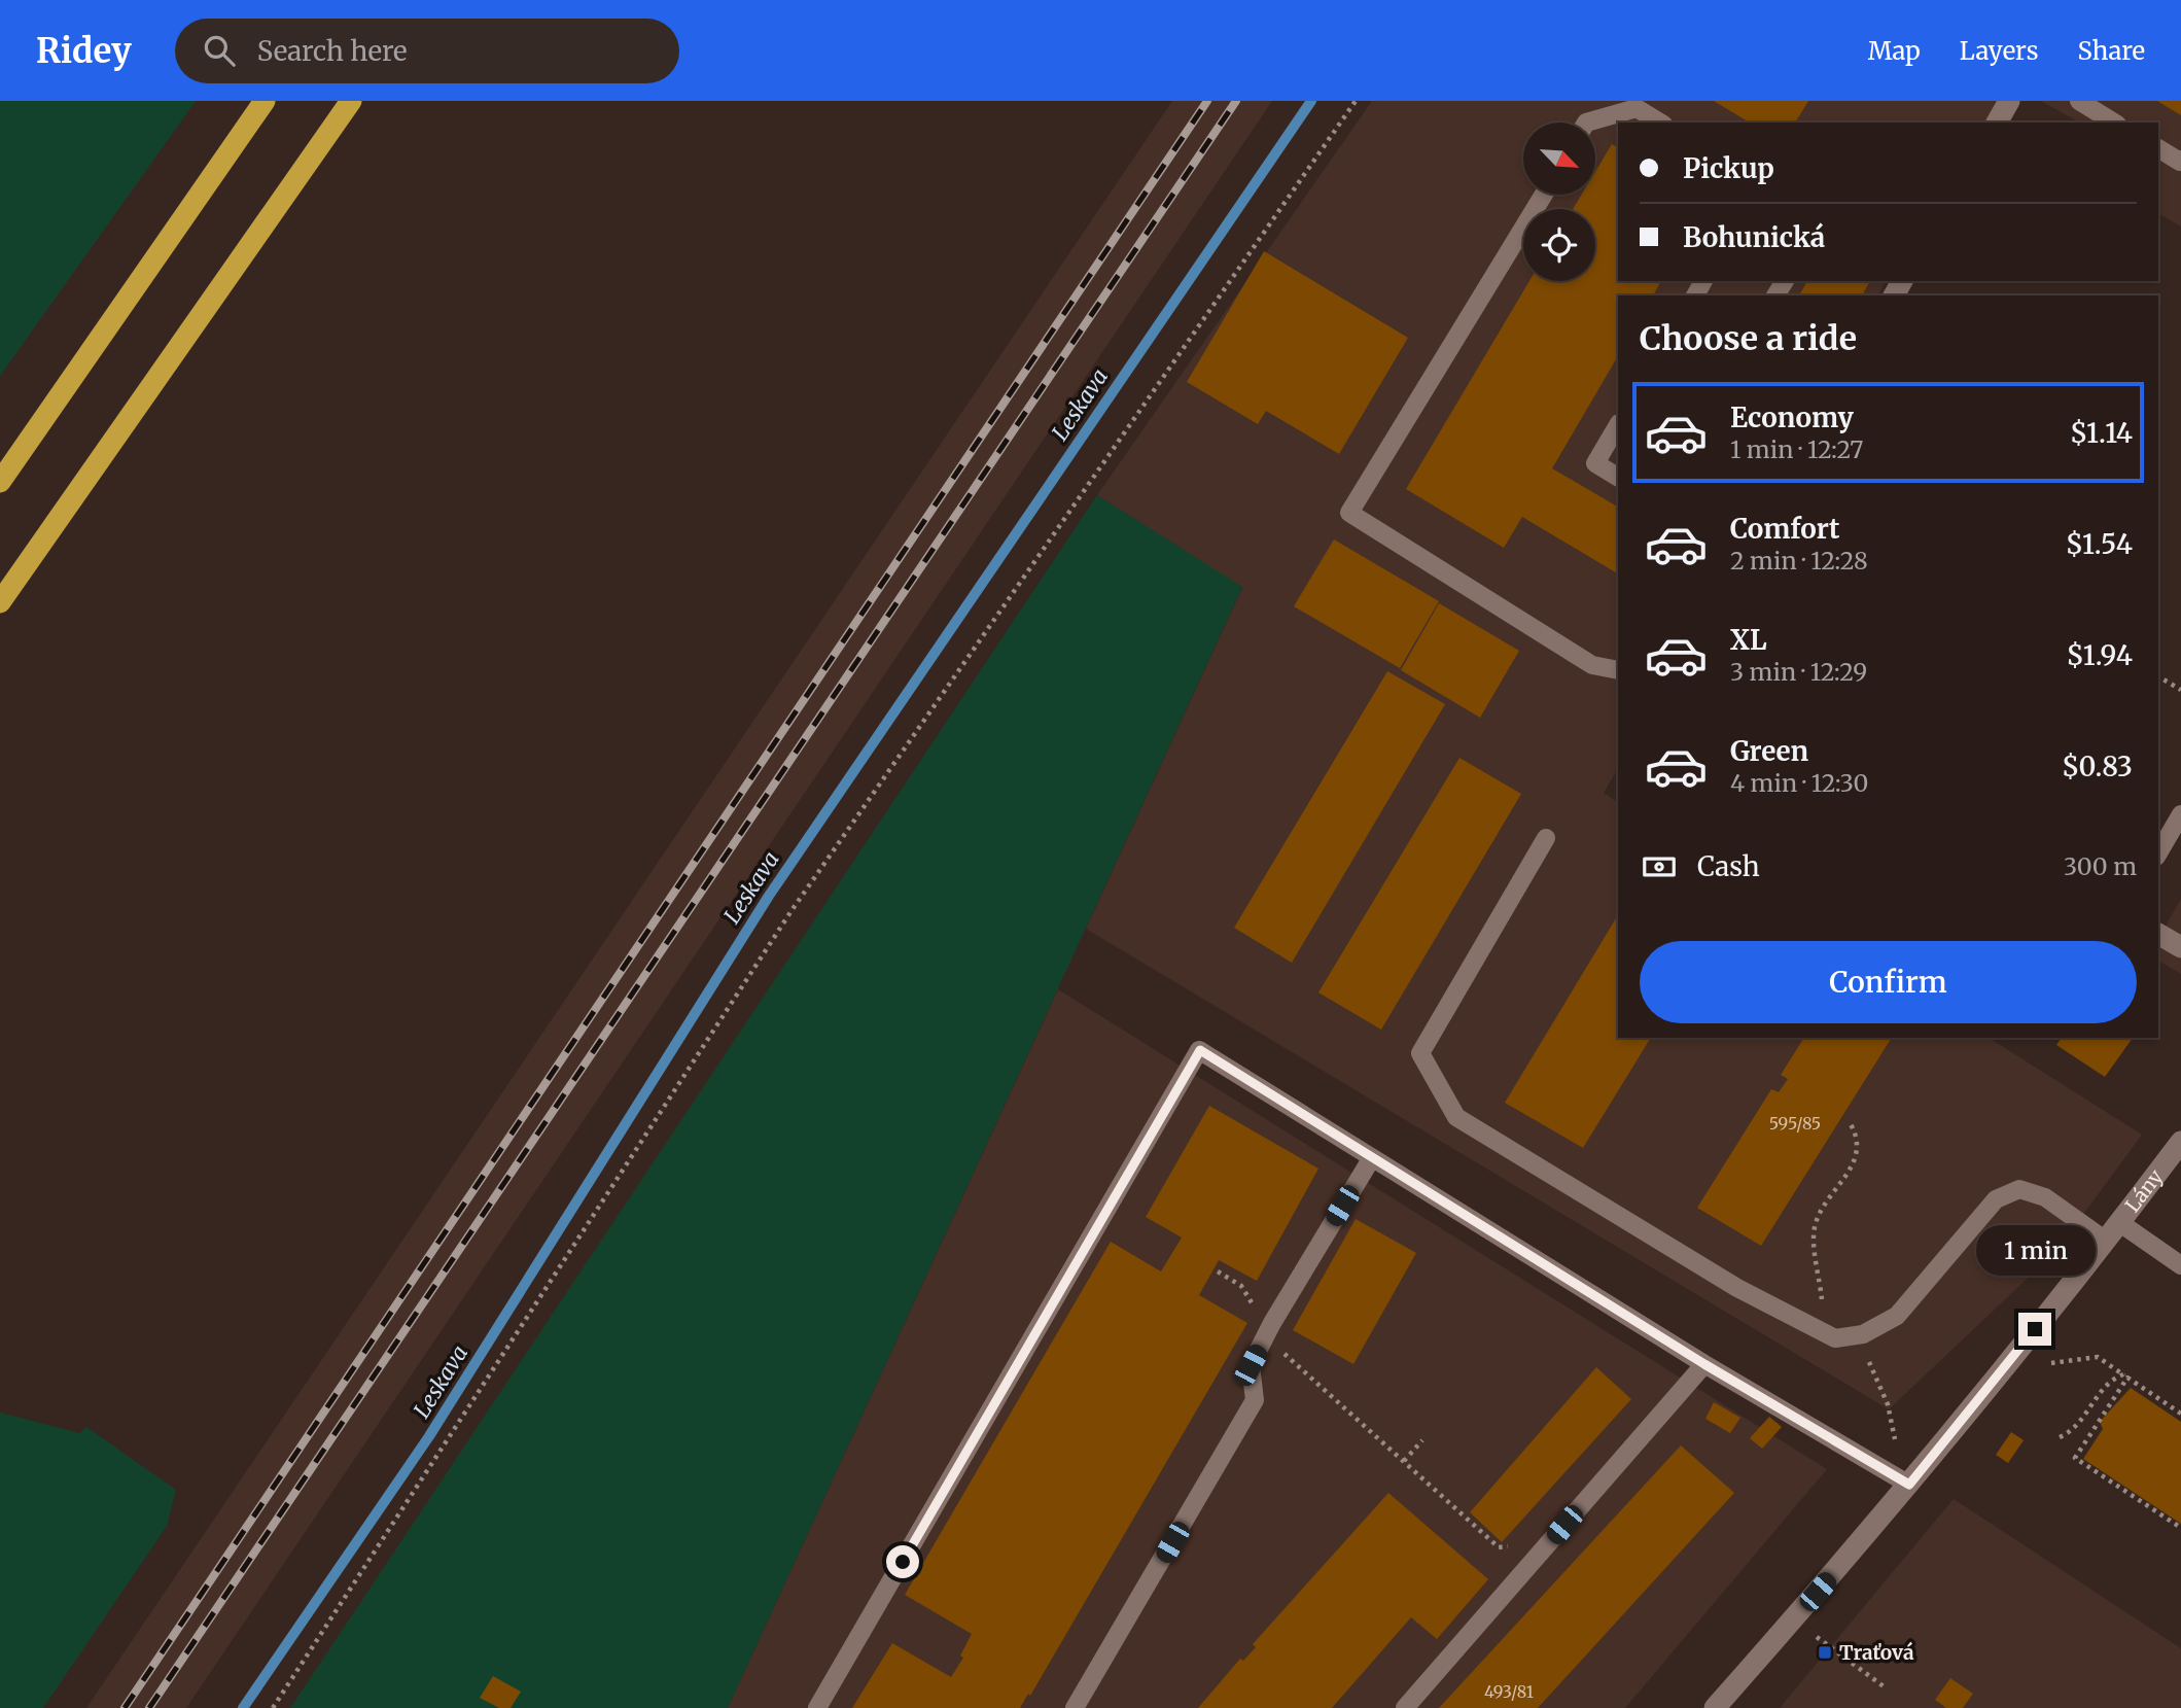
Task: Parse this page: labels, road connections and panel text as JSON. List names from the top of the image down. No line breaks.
{"streets":{"street":["Lány"]},"water":["Leskava"],"places":{"transit":["Traťová"]},"house_numbers":["595/85","493/81"],"north":"bottom right","page":{"header":"Ridey","search":"Search here","nav":["Map","Layers","Share"],"banner":["Pickup","Bohunická"],"heading":"Choose a ride","list":[{"name":"Economy","note":"1 min · 12:27","value":"$1.14"},{"name":"Comfort","note":"2 min · 12:28","value":"$1.54"},{"name":"XL","note":"3 min · 12:29","value":"$1.94"},{"name":"Green","note":"4 min · 12:30","value":"$0.83"}],"pay":["Cash","300 m"],"buttons":"Confirm","bubble":"1 min"}}
